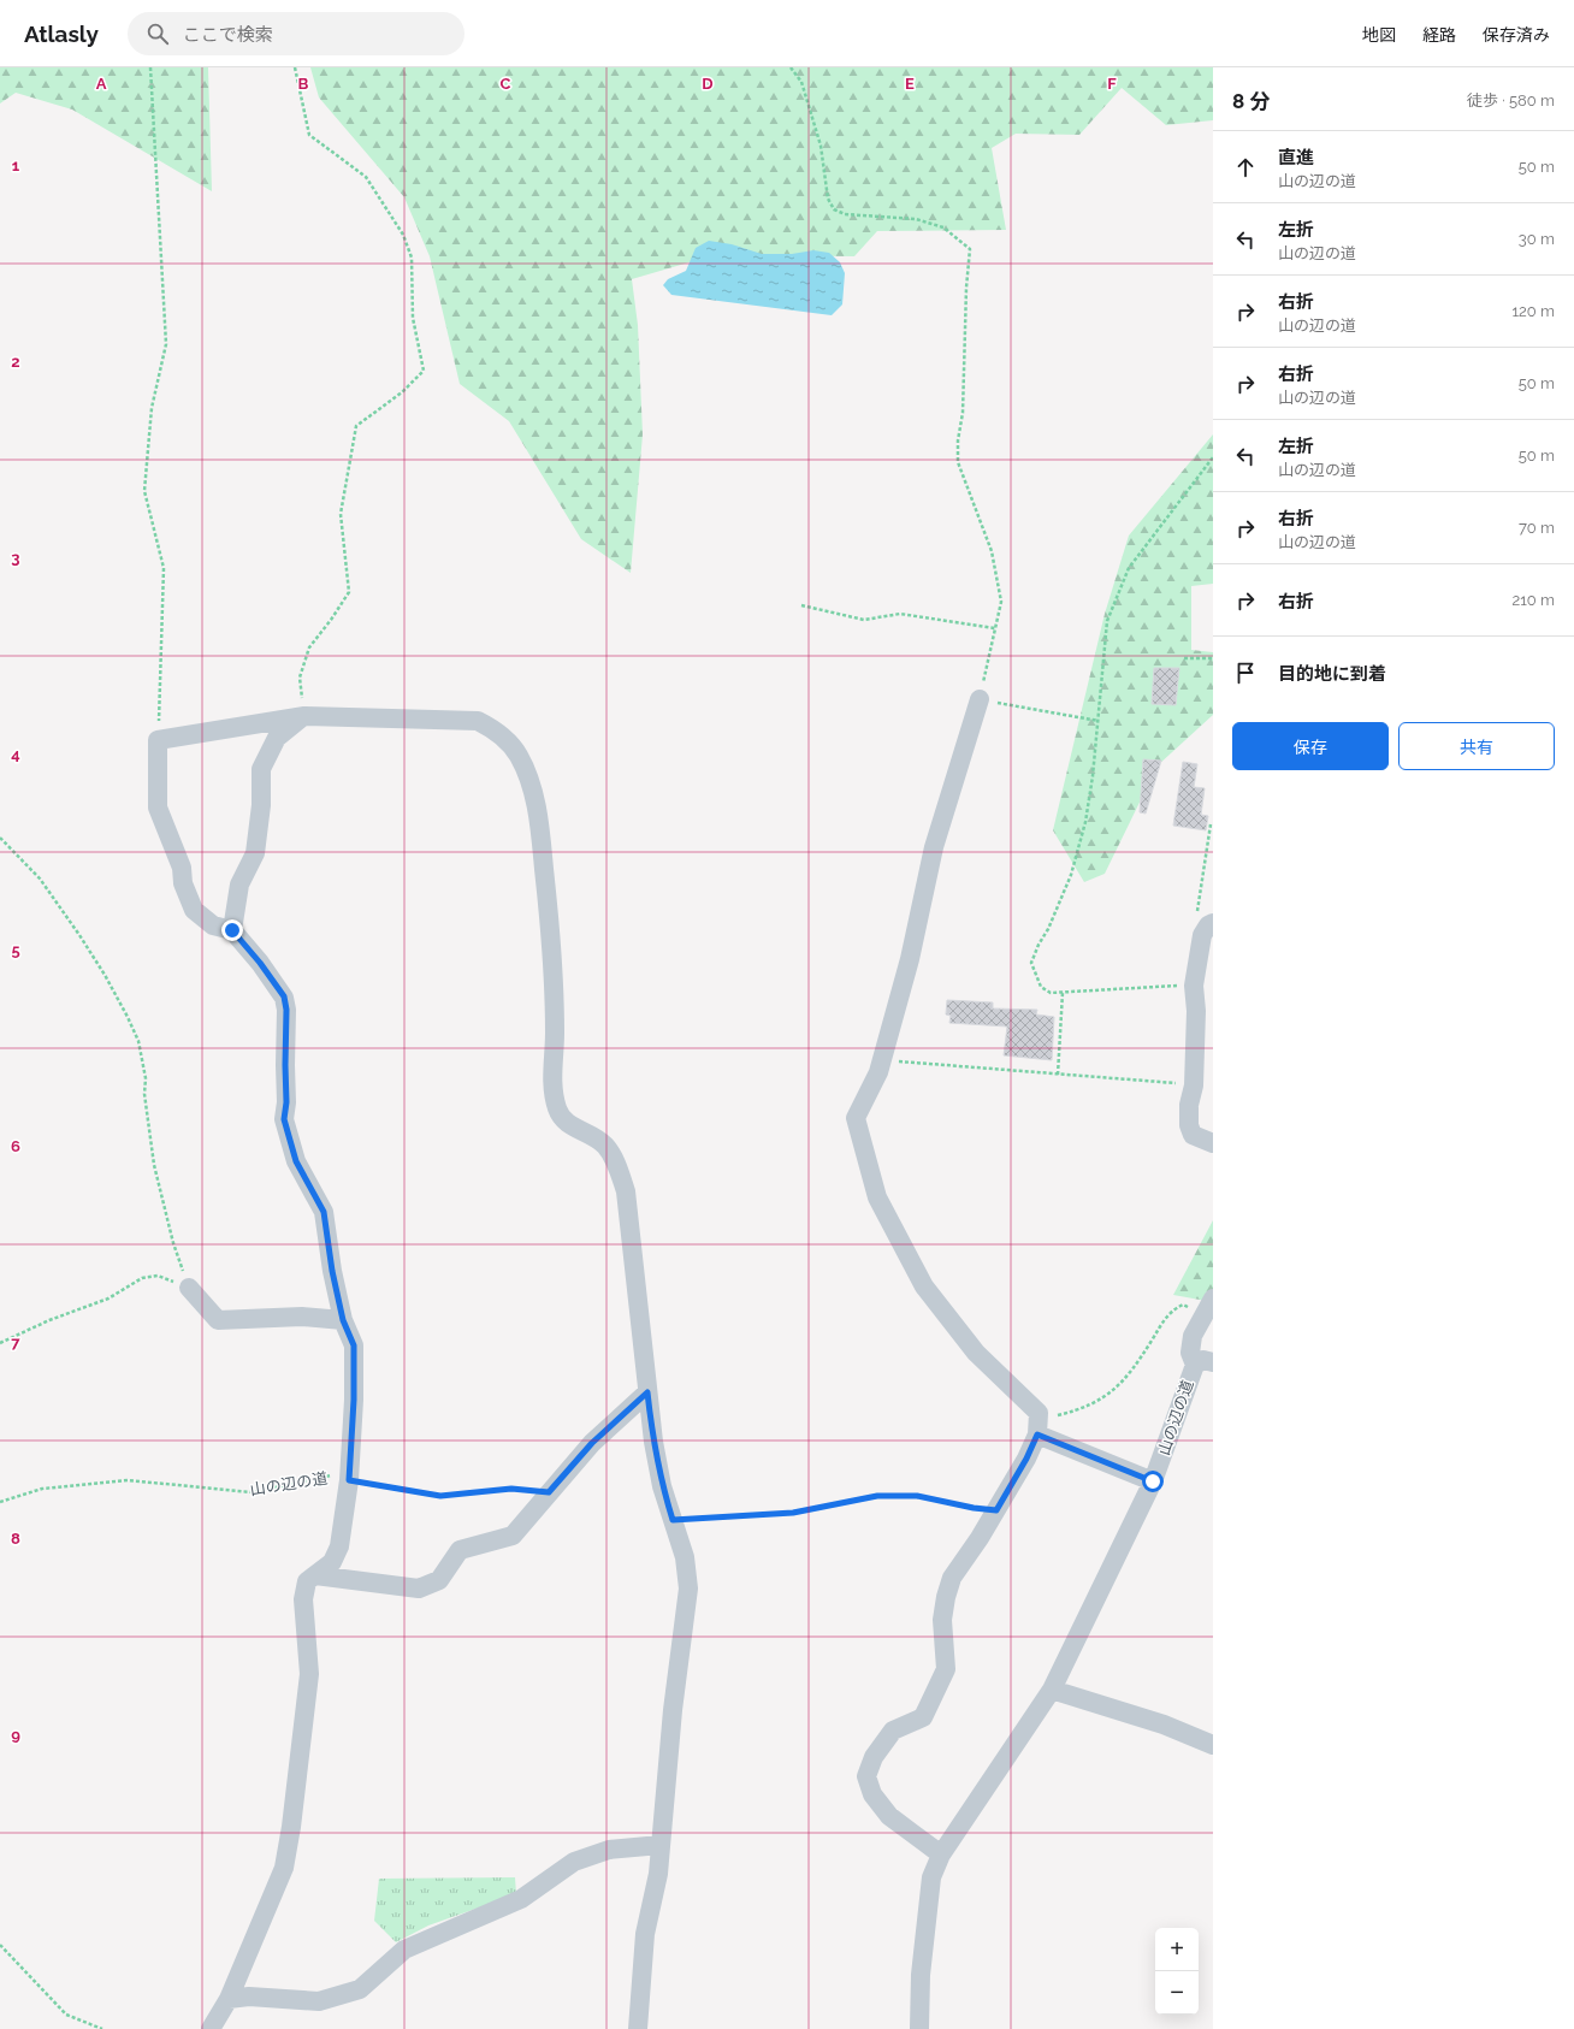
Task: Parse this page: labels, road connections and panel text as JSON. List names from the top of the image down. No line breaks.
{"streets":{"street":["山の辺の道"]},"page":{"header":"Atlasly","search":"ここで検索","nav":["地図","経路","保存済み"],"heading":["8 分","徒歩 · 580 m"],"list":[["直進","山の辺の道","50 m"],["左折","山の辺の道","30 m"],["右折","山の辺の道","120 m"],["右折","山の辺の道","50 m"],["左折","山の辺の道","50 m"],["右折","山の辺の道","70 m"],["右折","210 m"],"目的地に到着"],"buttons":["保存","共有"],"map_buttons":["+","−"]},"grid":{"columns":["A","B","C","D","E","F"],"rows":["1","2","3","4","5","6","7","8","9"]}}
